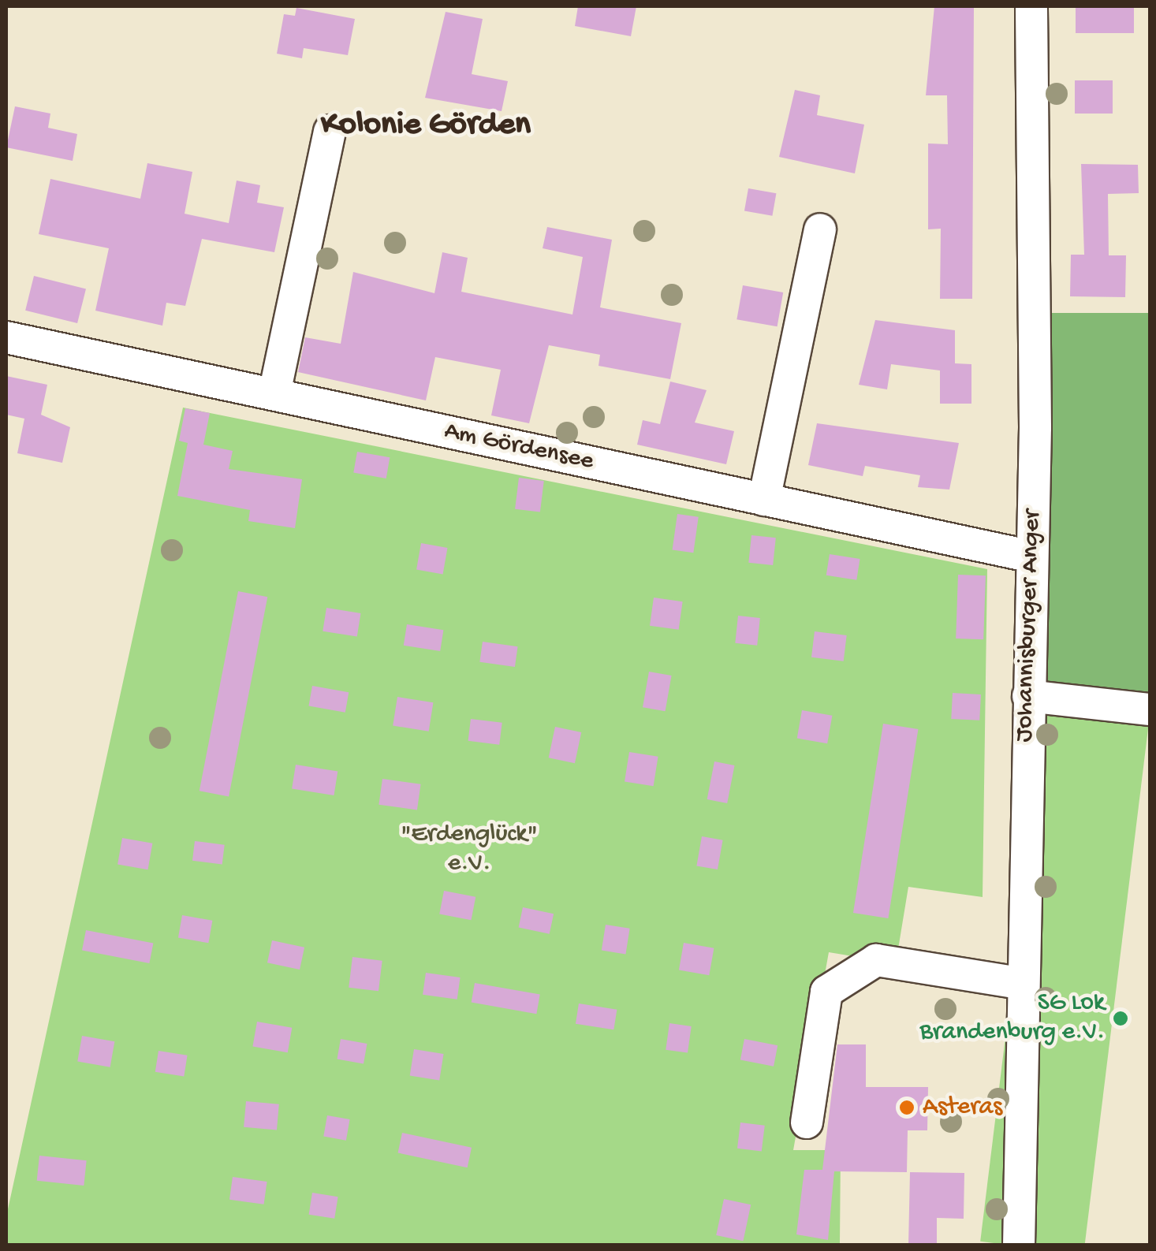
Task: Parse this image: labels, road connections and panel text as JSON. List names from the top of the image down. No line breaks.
{"streets":{"street":["Am Gördensee","Johannisburger Anger"]},"crossings":[["Am Gördensee","Johannisburger Anger"]],"districts":["Kolonie Görden"],"parks":["\"Erdenglück\" e.V."],"places":["SG Lok Brandenburg e.V.","Asteras"]}
